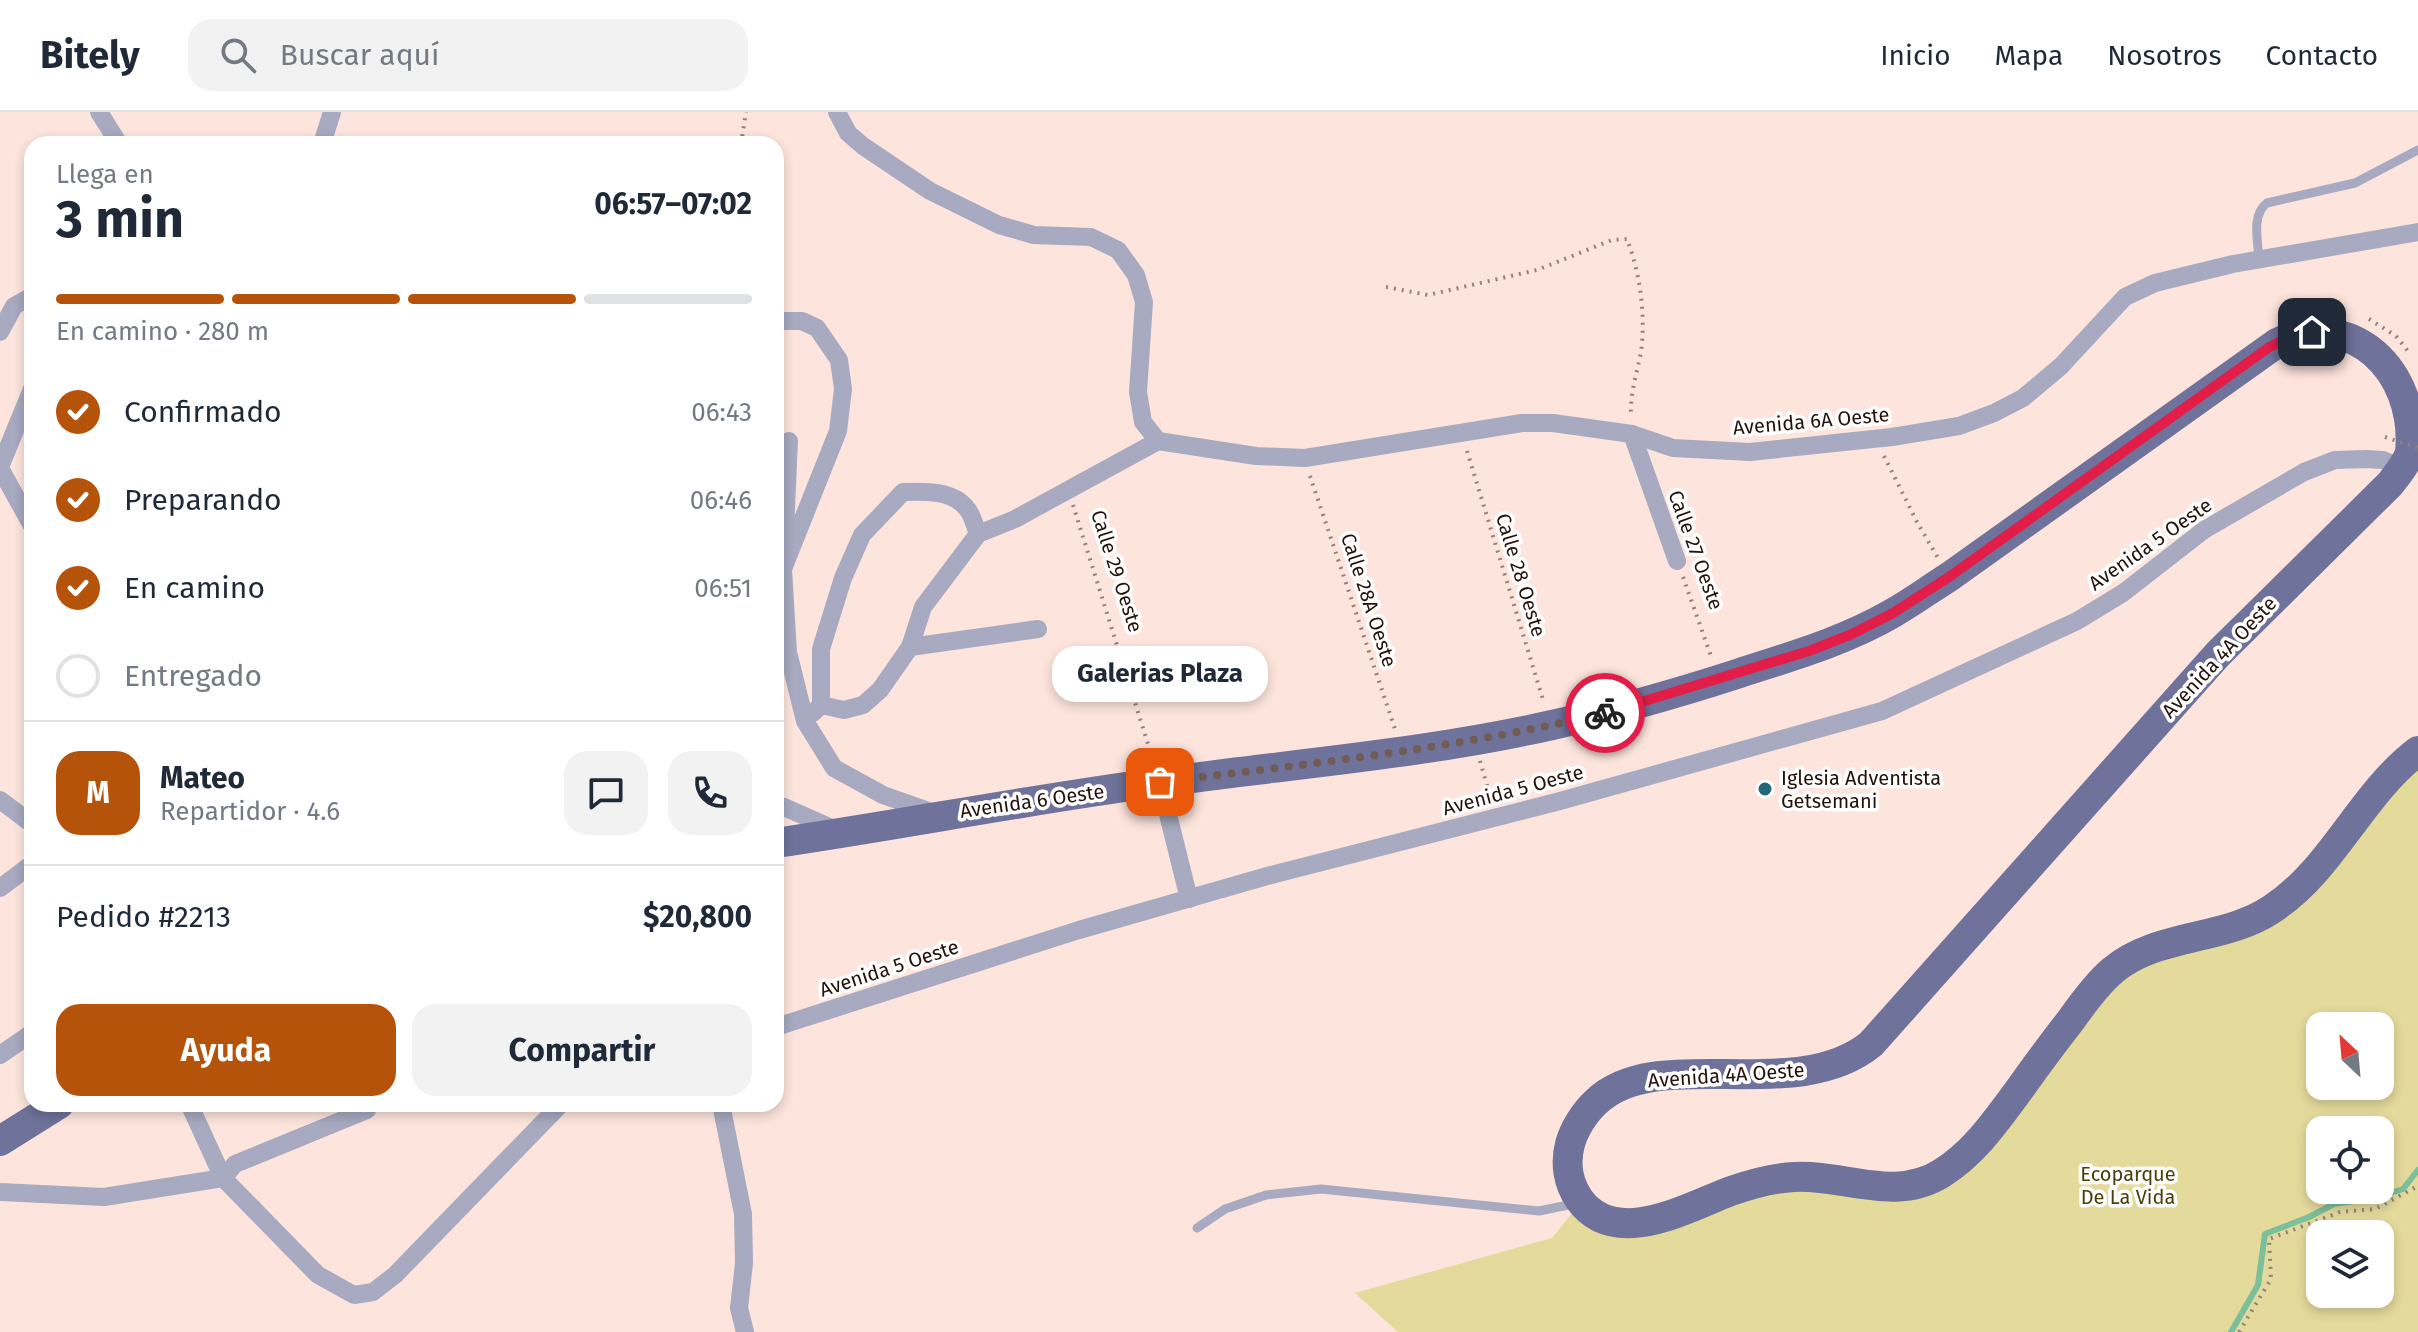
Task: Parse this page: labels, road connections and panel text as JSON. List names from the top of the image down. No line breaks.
{"streets":{"main road":["Avenida 4A Oeste","Avenida 6 Oeste"],"street":["Avenida 6A Oeste","Avenida 5 Oeste","Calle 27 Oeste"],"path":["Calle 29 Oeste","Calle 28 Oeste","Calle 28A Oeste"]},"crossings":[["Avenida 6A Oeste","Calle 27 Oeste"],["Avenida 6A Oeste","Calle 28 Oeste"],["Avenida 6A Oeste","Calle 28A Oeste"],["Avenida 5 Oeste","Avenida 4A Oeste"],["Calle 27 Oeste","Avenida 6 Oeste"],["Calle 29 Oeste","Avenida 6 Oeste"],["Calle 28 Oeste","Avenida 6 Oeste"],["Calle 28A Oeste","Avenida 6 Oeste"],["Avenida 4A Oeste","Avenida 6 Oeste"]],"parks":["Ecoparque De La Vida"],"places":["Galerias Plaza","Iglesia Adventista Getsemani"],"north":"top left","page":{"header":"Bitely","search":"Buscar aquí","nav":["Inicio","Mapa","Nosotros","Contacto"],"heading":["3 min","Llega en","06:57–07:02"],"panel":["Mateo","Repartidor · 4.6","Pedido #2213","$20,800"],"bar":"En camino · 280 m","list":[["Confirmado","06:43"],["Preparando","06:46"],["En camino","06:51"],"Entregado"],"bubble":"Galerias Plaza","round":"M","buttons":["Ayuda","Compartir"]}}
